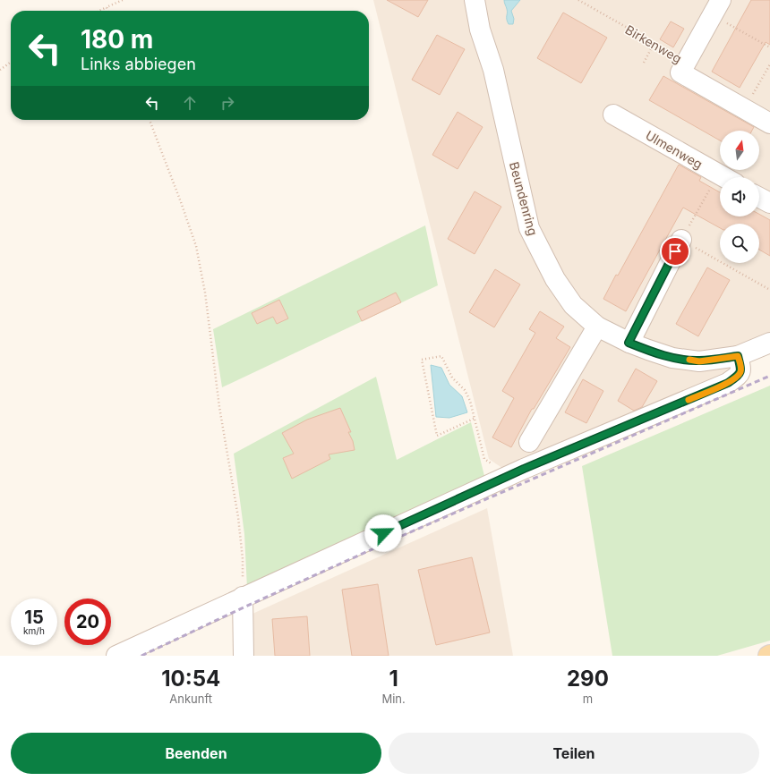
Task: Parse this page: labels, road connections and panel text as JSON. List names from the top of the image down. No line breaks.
{"streets":{"street":["Birkenweg","Ulmenweg","Beundenring"]},"north":"top","page":{"turn":["180 m","Links abbiegen"],"speed":"15 km/h","limit":"20","eta":["10:54","Ankunft","1","Min.","290","m"],"buttons":["Beenden","Teilen"]}}
